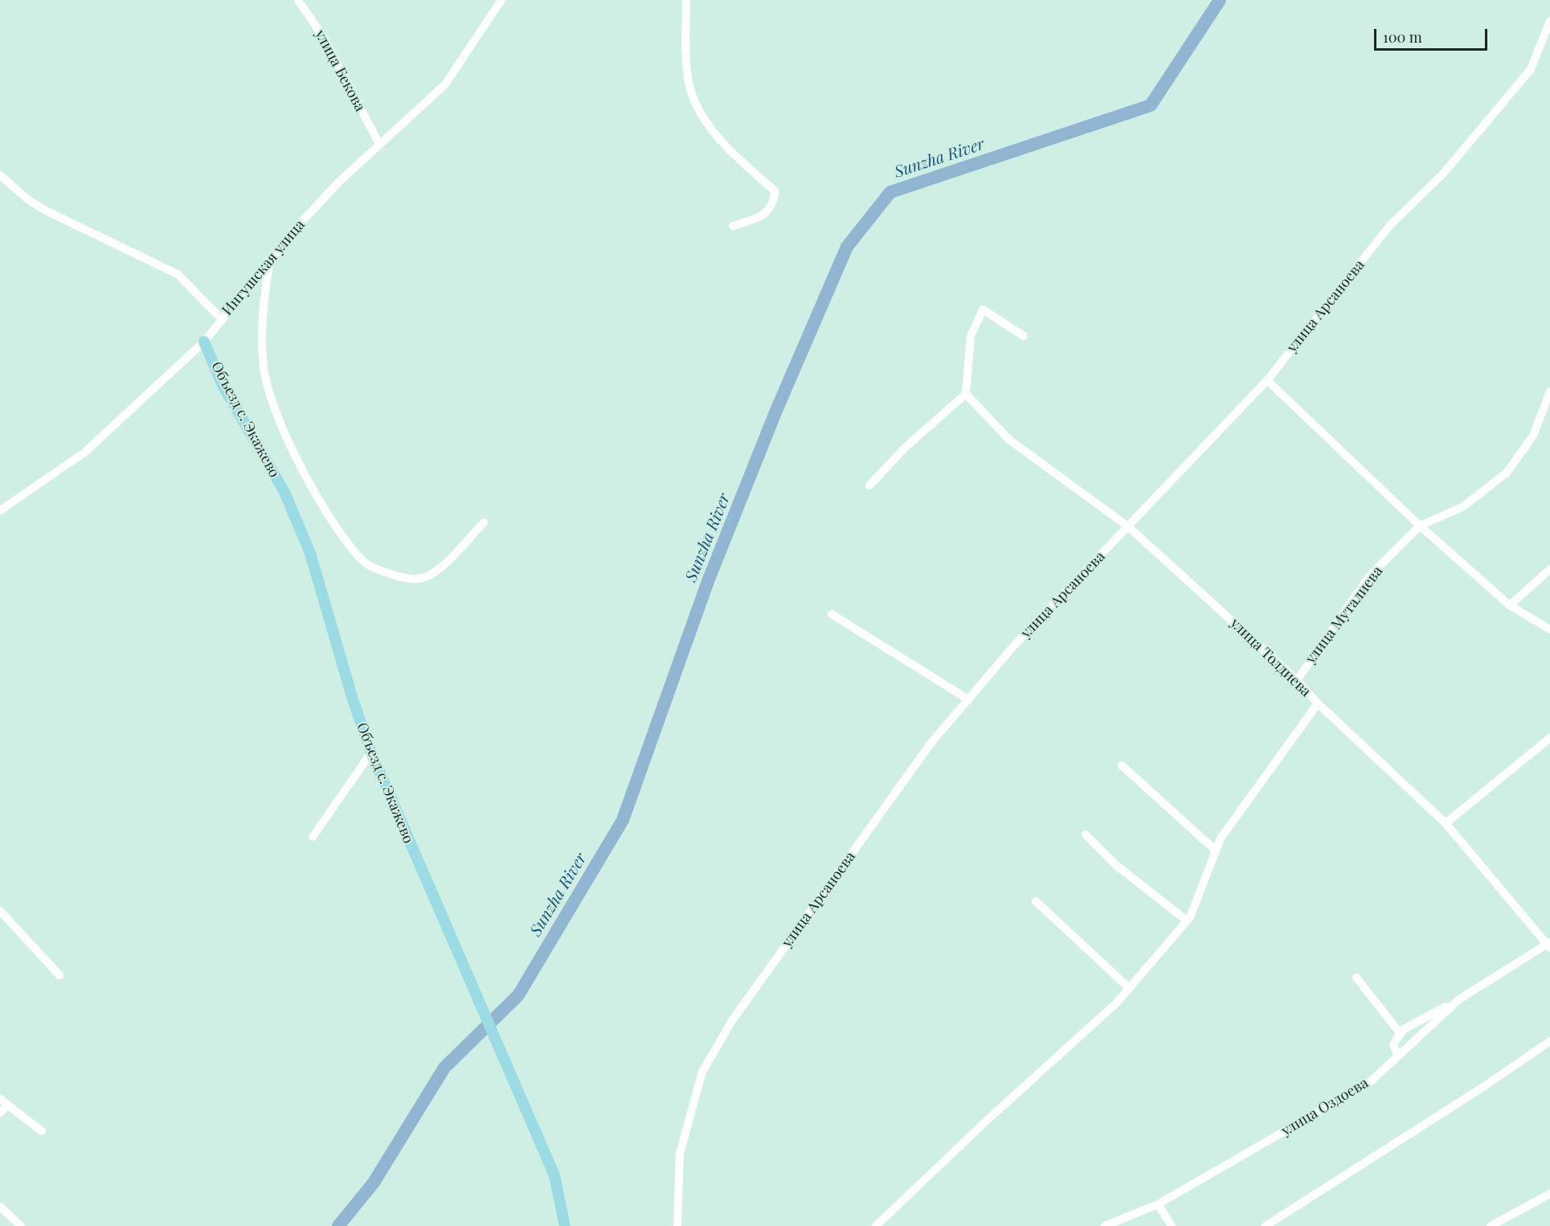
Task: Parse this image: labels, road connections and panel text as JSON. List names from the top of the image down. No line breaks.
{"streets":{"main road":["Объезд с. Экажево"],"street":["улица Бекова","Ингушская улица","улица Арсаноева","улица Муталиева","улица Толдиева","улица Оздоева"]},"crossings":[["улица Бекова","Ингушская улица"],["Ингушская улица","Объезд с. Экажево"],["улица Арсаноева","улица Толдиева"],["улица Муталиева","улица Толдиева"],["улица Толдиева","улица Оздоева"]],"water":["Sunzha River"],"scale_bar":"100 m"}
